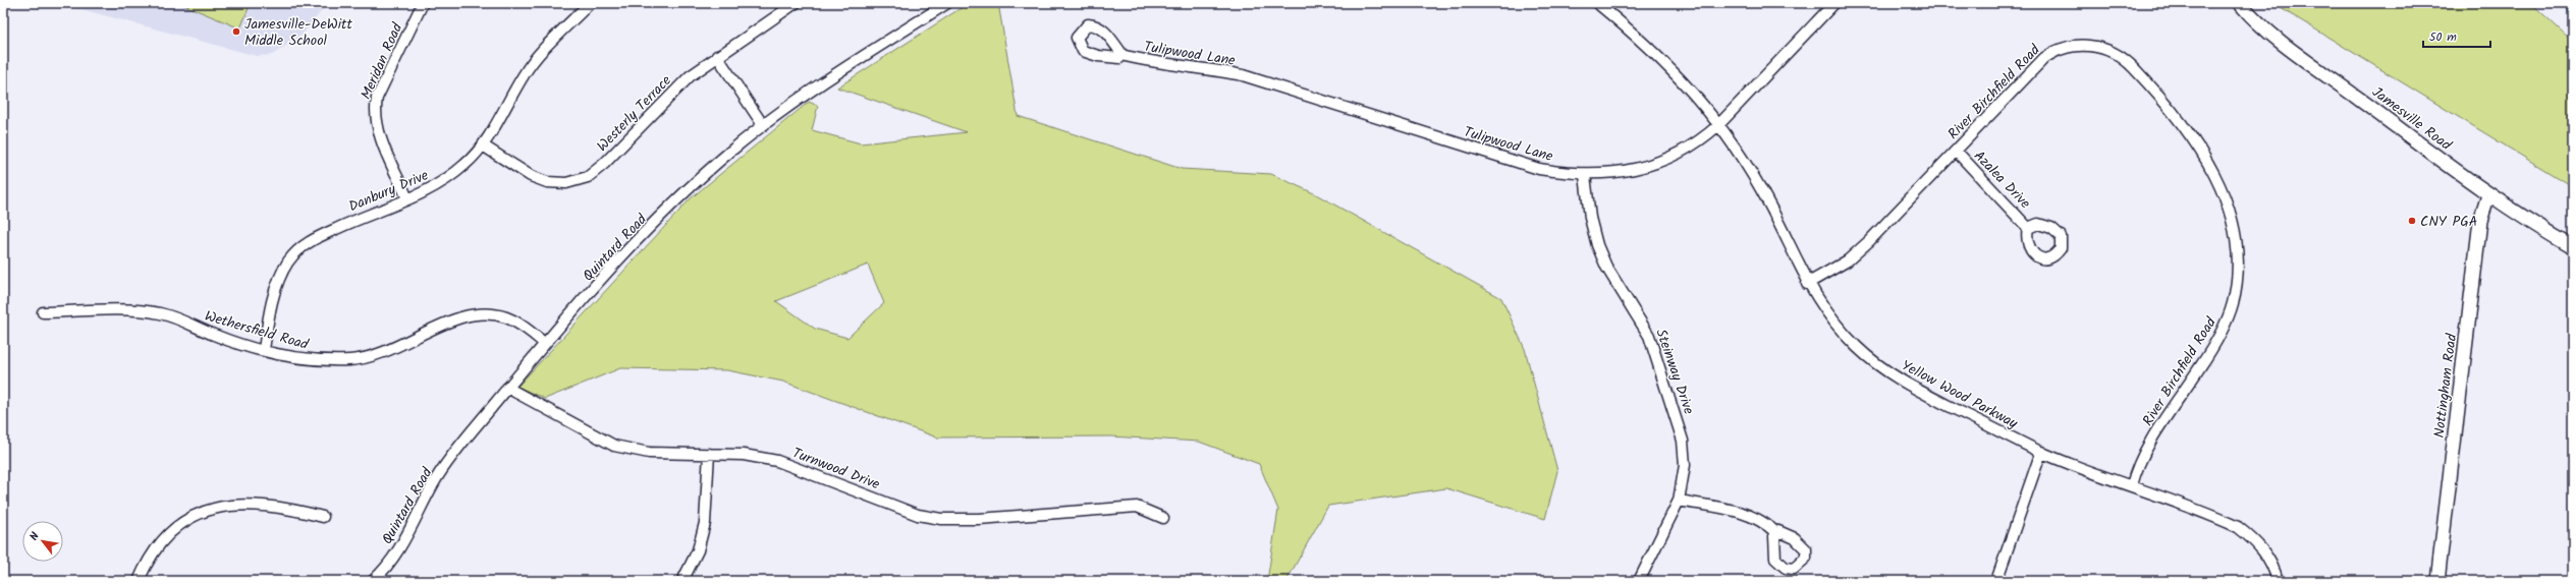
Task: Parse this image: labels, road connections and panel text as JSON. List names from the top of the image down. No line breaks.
{"streets":{"street":["Tulipwood Lane","Meridan Road","River Birchfield Road","Westerly Terrace","Jamesville Road","Azalea Drive","Danbury Drive","Quintard Road","Wethersfield Road","Steinway Drive","Nottingham Road","Yellow Wood Parkway","Turnwood Drive"]},"crossings":[["Tulipwood Lane","Steinway Drive"],["Tulipwood Lane","Yellow Wood Parkway"],["Meridan Road","Danbury Drive"],["River Birchfield Road","Azalea Drive"],["River Birchfield Road","Yellow Wood Parkway"],["Westerly Terrace","Danbury Drive"],["Jamesville Road","Nottingham Road"],["Danbury Drive","Wethersfield Road"],["Quintard Road","Wethersfield Road"],["Quintard Road","Turnwood Drive"]],"places":["Jamesville-DeWitt Middle School","CNY PGA"],"scale_bar":"50 m","north":"top left"}
